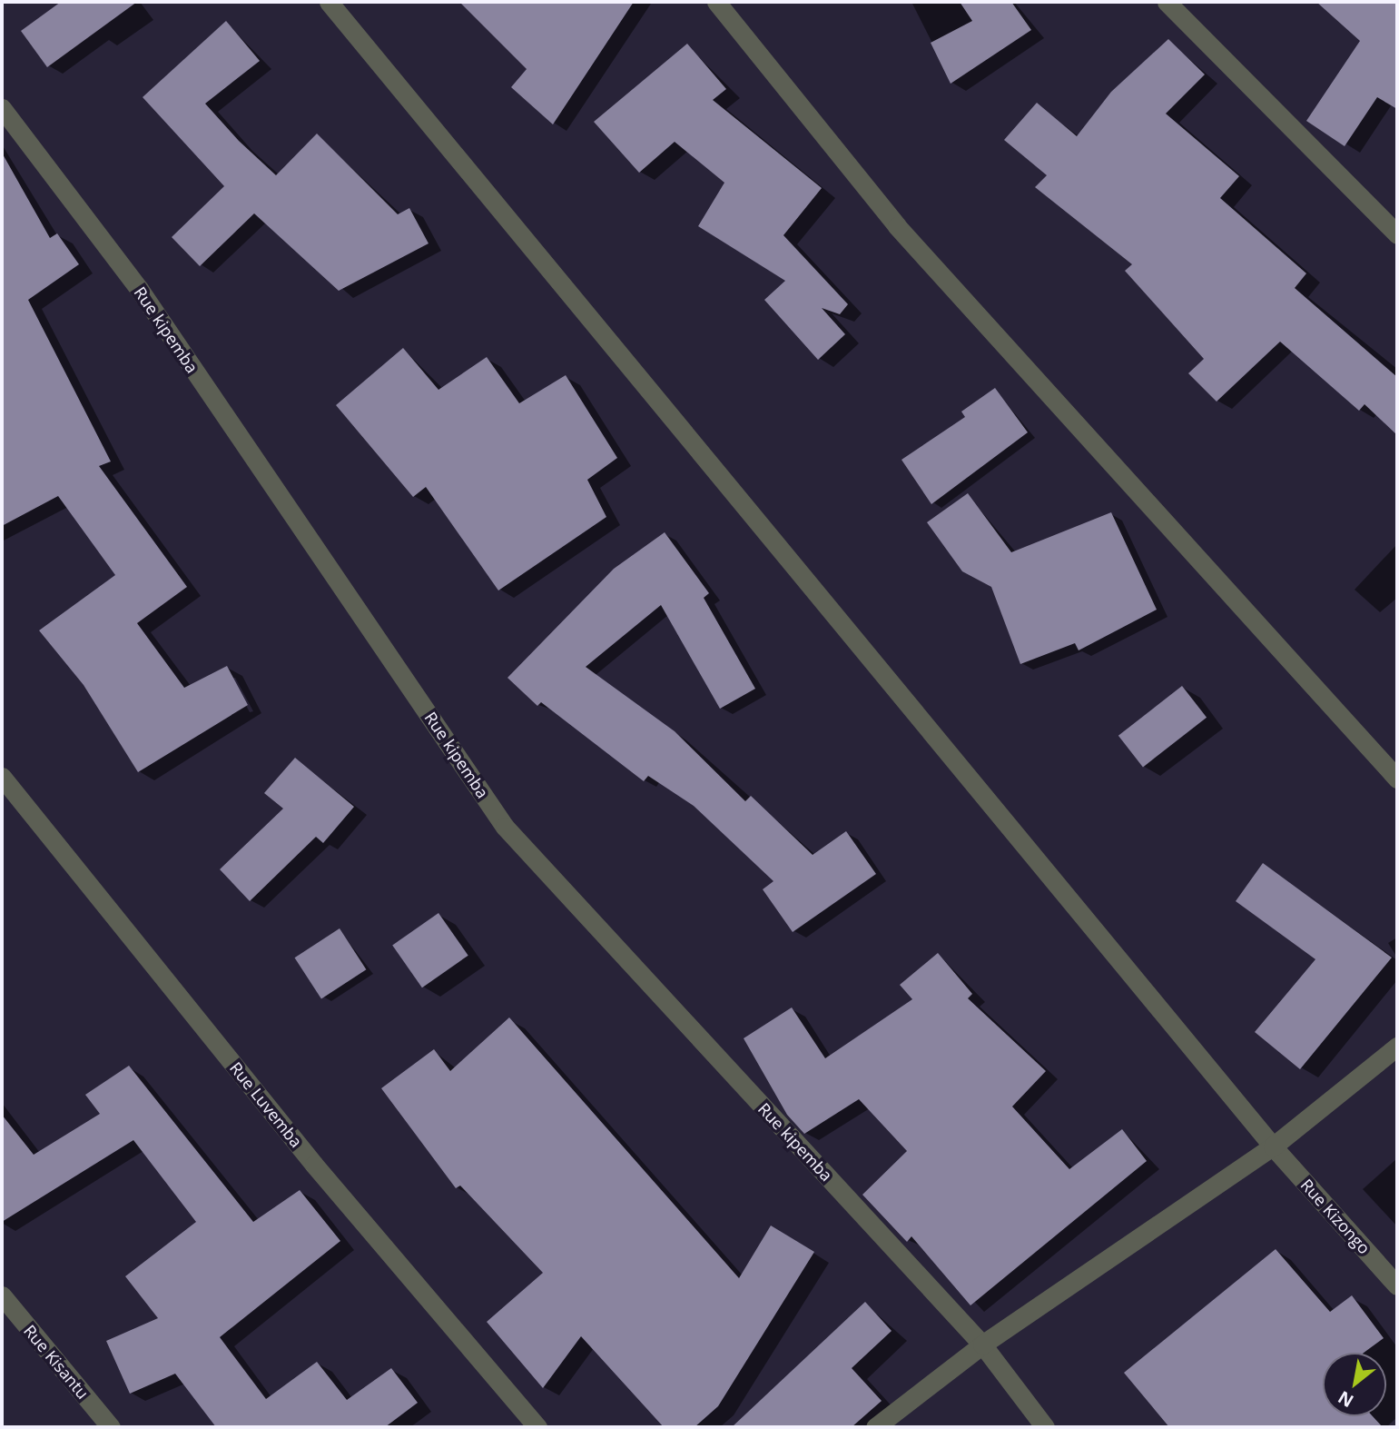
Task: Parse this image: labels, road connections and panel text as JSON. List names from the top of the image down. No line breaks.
{"streets":{"street":["Rue kipemba","Rue Luvemba","Rue Kizongo","Rue Kisantu"]},"north":"bottom left"}
